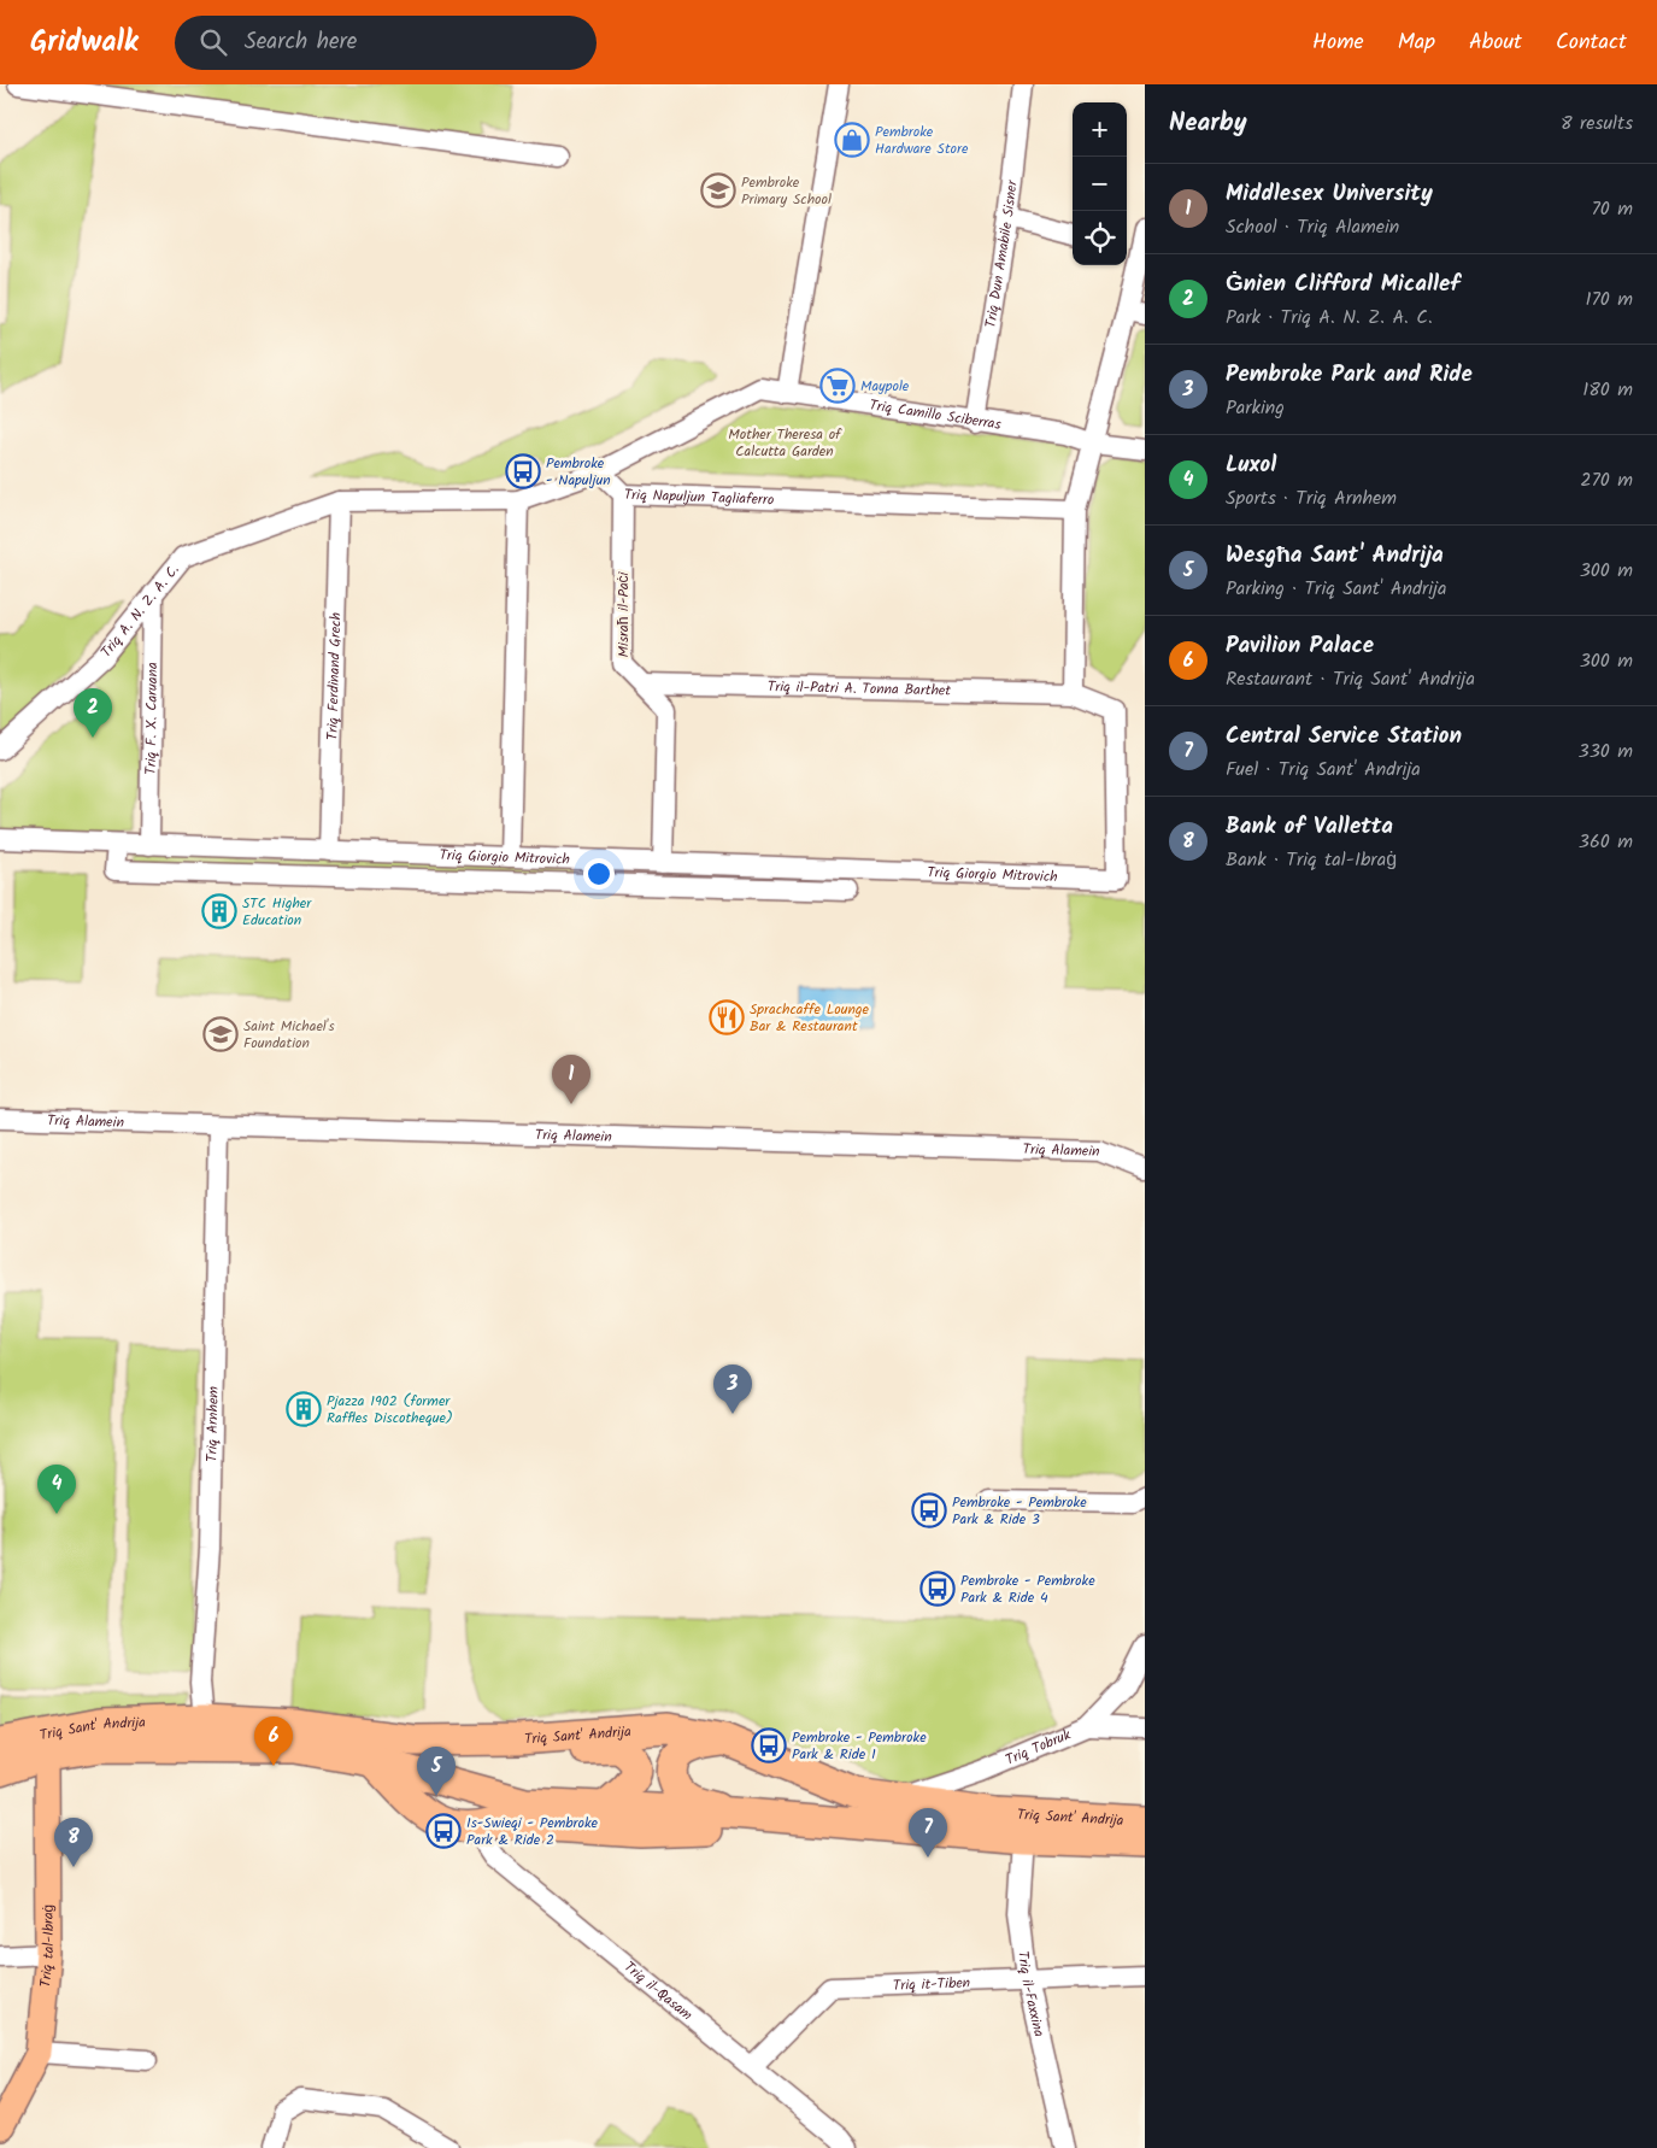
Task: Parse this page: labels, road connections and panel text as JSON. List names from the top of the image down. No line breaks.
{"streets":{"highway":["Triq Sant' Andrija"],"main road":["Triq tal-Ibraġ"],"street":["Triq Dun Amabile Sisner","Triq Camillo Sciberras","Triq Napuljun Tagliaferro","Triq A. N. Z. A. C.","Misraħ il-Paċi","Triq Ferdinand Grech","Triq il-Patri A. Tonna Barthet","Triq F. X. Caruana","Triq Giorgio Mitrovich","Triq Alamein","Triq Arnhem","Triq Tobruk","Triq it-Tiben","Triq il-Qasam","Triq il-Faxxina"]},"crossings":[["Triq Dun Amabile Sisner","Triq Camillo Sciberras"],["Triq Camillo Sciberras","Triq Napuljun Tagliaferro"],["Triq Napuljun Tagliaferro","Misraħ il-Paċi"],["Triq A. N. Z. A. C.","Triq Ferdinand Grech"],["Triq A. N. Z. A. C.","Triq F. X. Caruana"],["Misraħ il-Paċi","Triq il-Patri A. Tonna Barthet"],["Misraħ il-Paċi","Triq Giorgio Mitrovich"],["Triq Ferdinand Grech","Triq Giorgio Mitrovich"],["Triq il-Patri A. Tonna Barthet","Triq Giorgio Mitrovich"],["Triq F. X. Caruana","Triq Giorgio Mitrovich"],["Triq Alamein","Triq Arnhem"],["Triq Arnhem","Triq Sant' Andrija"],["Triq Sant' Andrija","Triq Tobruk"],["Triq Sant' Andrija","Triq tal-Ibraġ"],["Triq Sant' Andrija","Triq il-Faxxina"],["Triq it-Tiben","Triq il-Qasam"],["Triq it-Tiben","Triq il-Faxxina"]],"parks":["Mother Theresa of Calcutta Garden"],"places":{"shop":["Pembroke Hardware Store"],"school or university":["Pembroke Primary School","Saint Michael's Foundation"],"supermarket":["Maypole"],"bus stop":["Pembroke - Napuljun","Pembroke - Pembroke Park & Ride 3","Pembroke - Pembroke Park & Ride 4","Pembroke - Pembroke Park & Ride 1","Is-Swieqi - Pembroke Park & Ride 2"],"building":["STC Higher Education","Pjazza 1902 (former Raffles Discotheque)"],"restaurant":["Sprachcaffe Lounge Bar & Restaurant"]},"page":{"header":"Gridwalk","search":"Search here","nav":["Home","Map","About","Contact"],"heading":["Nearby","8 results"],"map_buttons":["+","−"],"list":[{"mark":"1","name":"Middlesex University","note":"School · Triq Alamein","value":"70 m"},{"mark":"2","name":"Ġnien Clifford Micallef","note":"Park · Triq A. N. Z. A. C.","value":"170 m"},{"mark":"3","name":"Pembroke Park and Ride","note":"Parking","value":"180 m"},{"mark":"4","name":"Luxol","note":"Sports · Triq Arnhem","value":"270 m"},{"mark":"5","name":"Wesgħa Sant' Andrija","note":"Parking · Triq Sant' Andrija","value":"300 m"},{"mark":"6","name":"Pavilion Palace","note":"Restaurant · Triq Sant' Andrija","value":"300 m"},{"mark":"7","name":"Central Service Station","note":"Fuel · Triq Sant' Andrija","value":"330 m"},{"mark":"8","name":"Bank of Valletta","note":"Bank · Triq tal-Ibraġ","value":"360 m"}],"pins":["2","1","3","4","6","5","7","8"]}}
